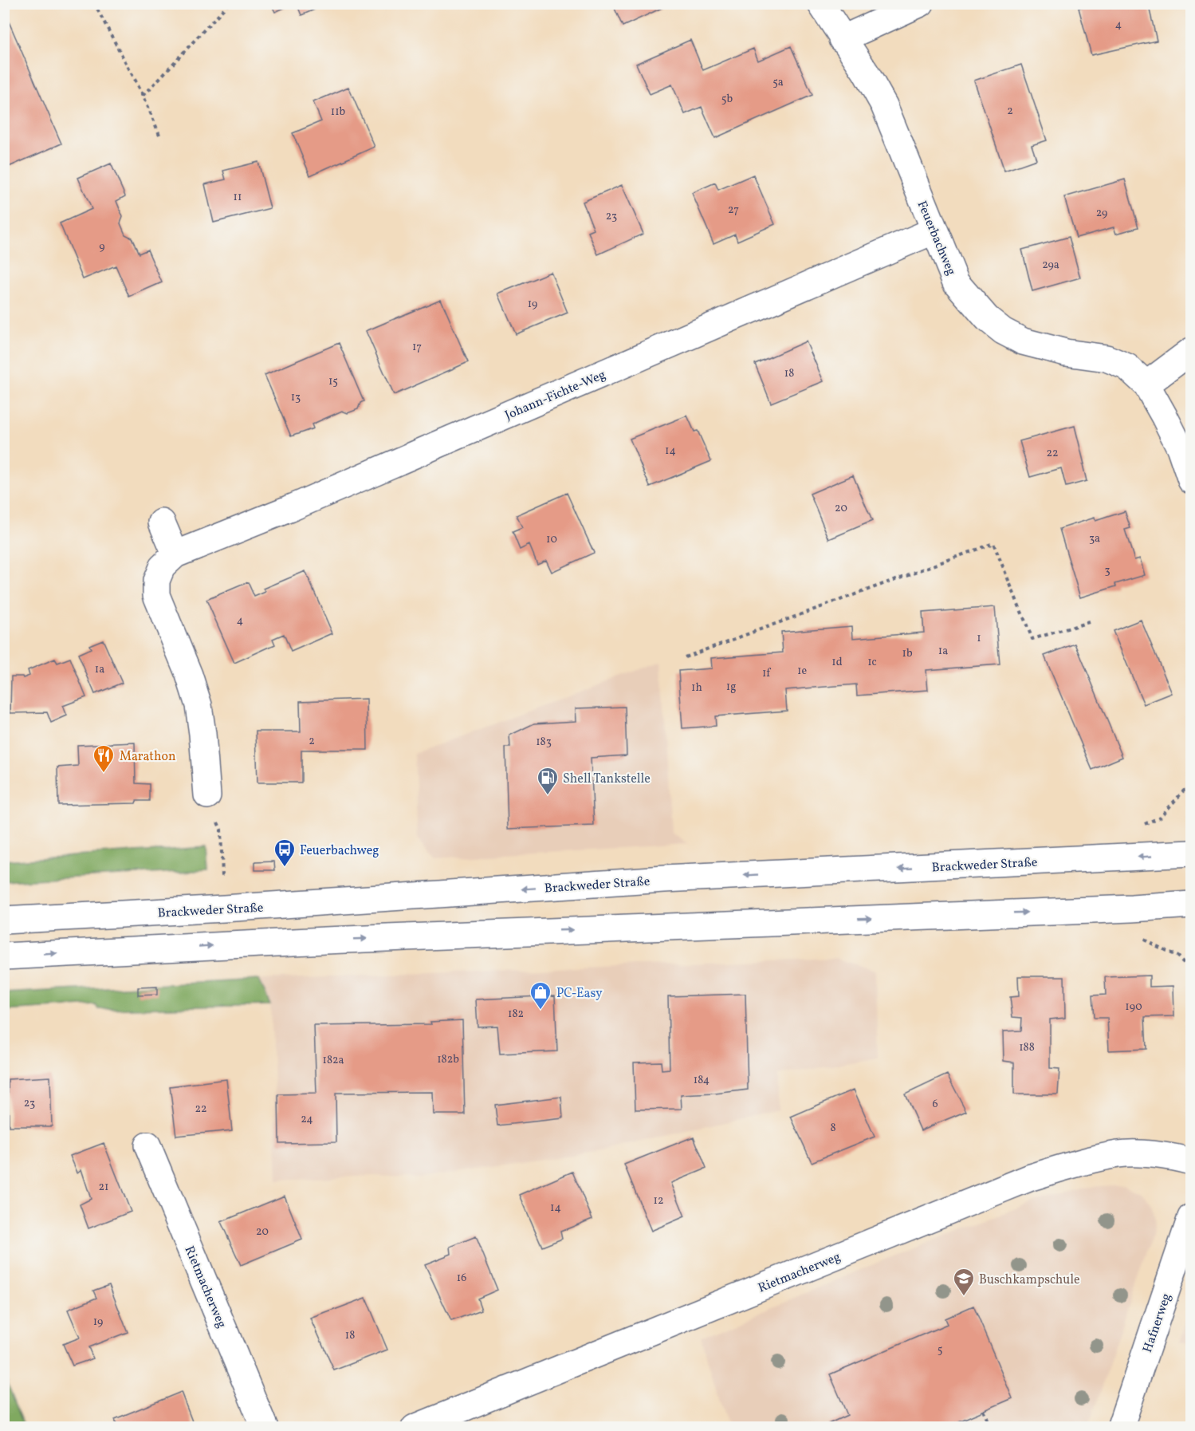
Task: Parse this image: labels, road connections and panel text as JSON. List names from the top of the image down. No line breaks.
{"streets":{"street":["Feuerbachweg","Johann-Fichte-Weg","Brackweder Straße","Rietmacherweg","Hafnerweg"]},"crossings":[["Feuerbachweg","Johann-Fichte-Weg"]],"places":{"restaurant":["Marathon"],"fuel station":["Shell Tankstelle"],"bus stop":["Feuerbachweg"],"shop":["PC-Easy"],"school or university":["Buschkampschule"]},"house_numbers":["4","5a","5b","2","11b","11","27","29","23","9","29a","19","17","18","15","13","14","22","20","3a","10","3","4","1","1a","1b","1d","1c","1a","1e","1f","1g","1h","2","183","190","182","188","182b","182a","184","23","6","22","24","8","21","12","14","20","16","19","18","5"]}
